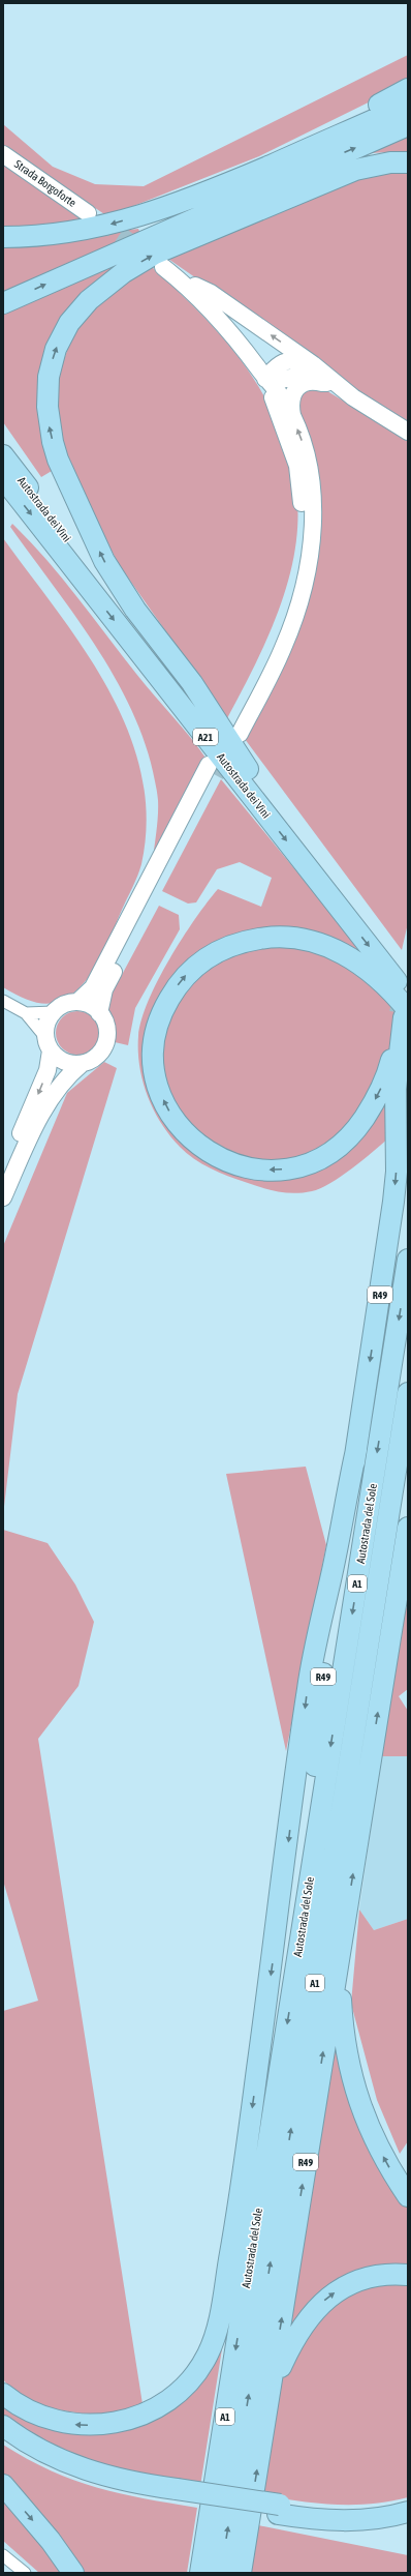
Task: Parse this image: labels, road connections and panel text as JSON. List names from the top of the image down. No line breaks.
{"streets":{"highway":["Autostrada dei Vini","A21","R49","Autostrada del Sole","A1"],"main road":["Strada Borgoforte"]},"crossings":[["Autostrada dei Vini","R49"],["R49","Autostrada del Sole"]]}
